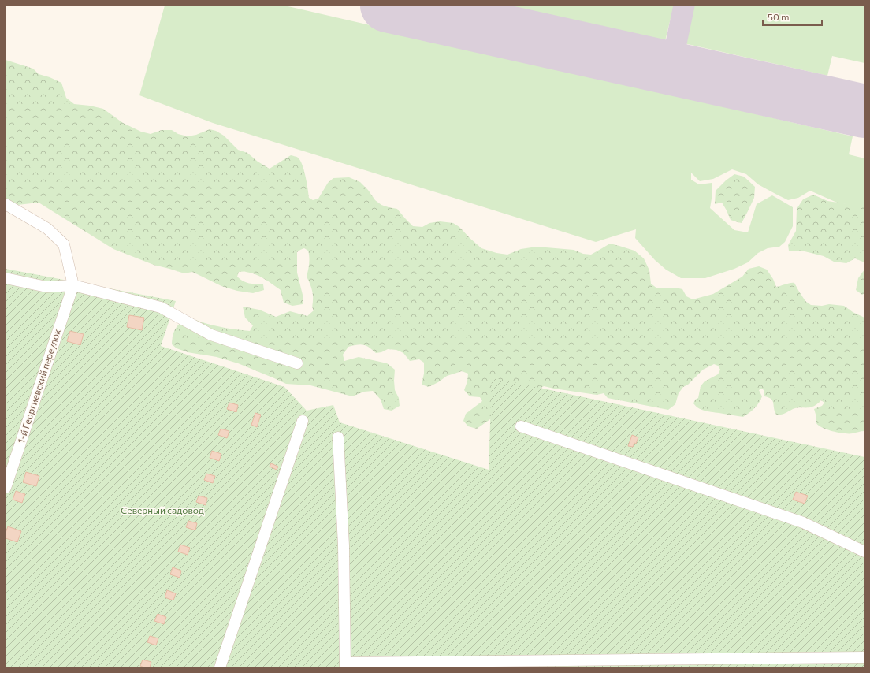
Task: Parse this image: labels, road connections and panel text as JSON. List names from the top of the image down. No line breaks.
{"streets":{"street":["1-й Георгиевский переулок"]},"parks":["Северный садовод"],"scale_bar":"50 m"}
